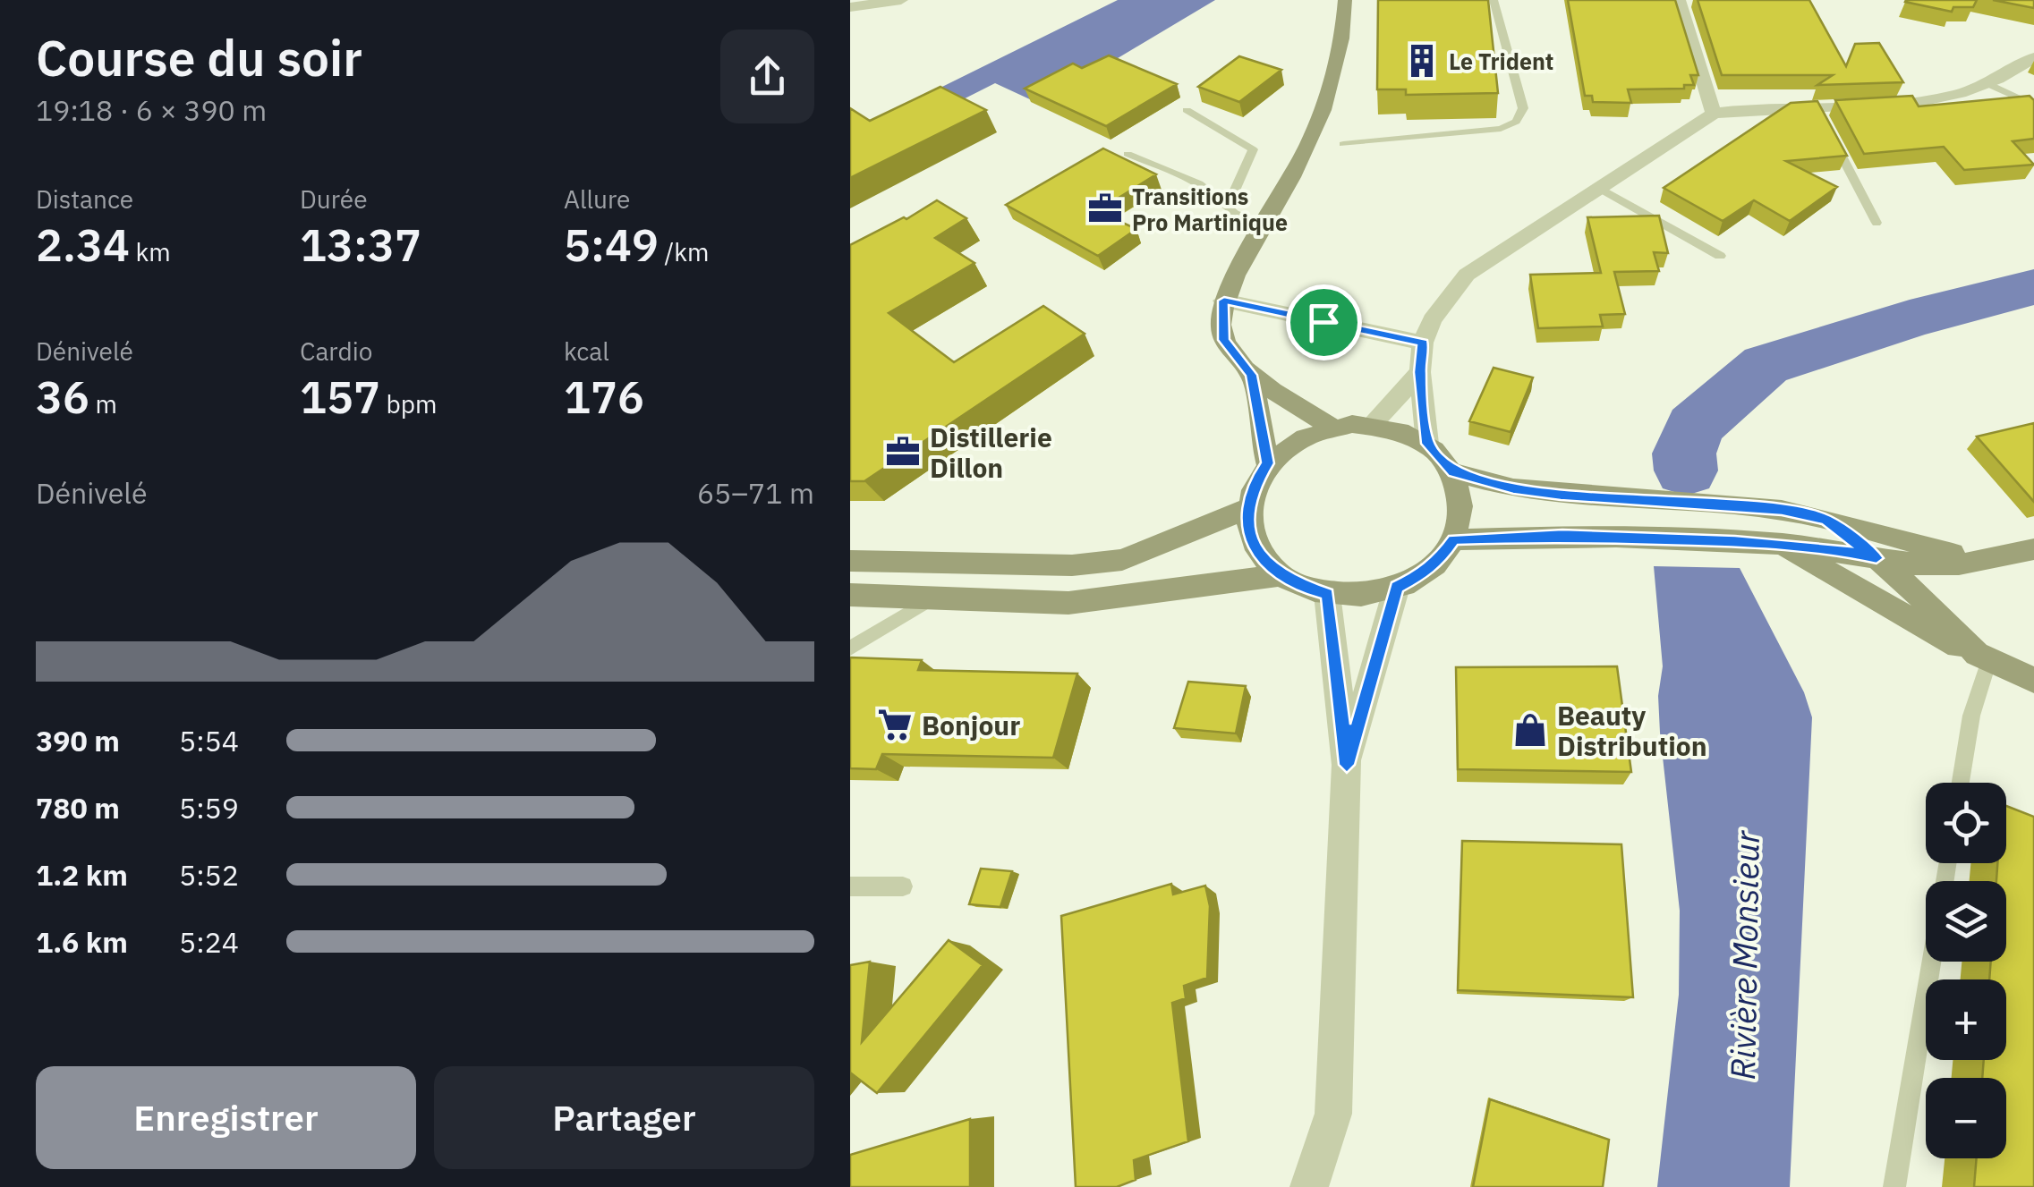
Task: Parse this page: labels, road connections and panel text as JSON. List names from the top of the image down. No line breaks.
{"water":["Rivière Monsieur"],"places":{"building":["Le Trident"],"office":["Transitions Pro Martinique","Distillerie Dillon"],"supermarket":["Bonjour"],"shop":["Beauty Distribution"]},"page":{"heading":["Course du soir","19:18 · 6 × 390 m"],"stats":[["Distance","2.34 km"],["Durée","13:37"],["Allure","5:49 /km"],["Dénivelé","36 m"],["Cardio","157 bpm"],["kcal","176"]],"chart":["Dénivelé","65–71 m"],"list":[{"name":"390 m","note":"5:54"},{"name":"780 m","note":"5:59"},{"name":"1.2 km","note":"5:52"},{"name":"1.6 km","note":"5:24"}],"map_buttons":["+","−"],"buttons":["Enregistrer","Partager"]}}
